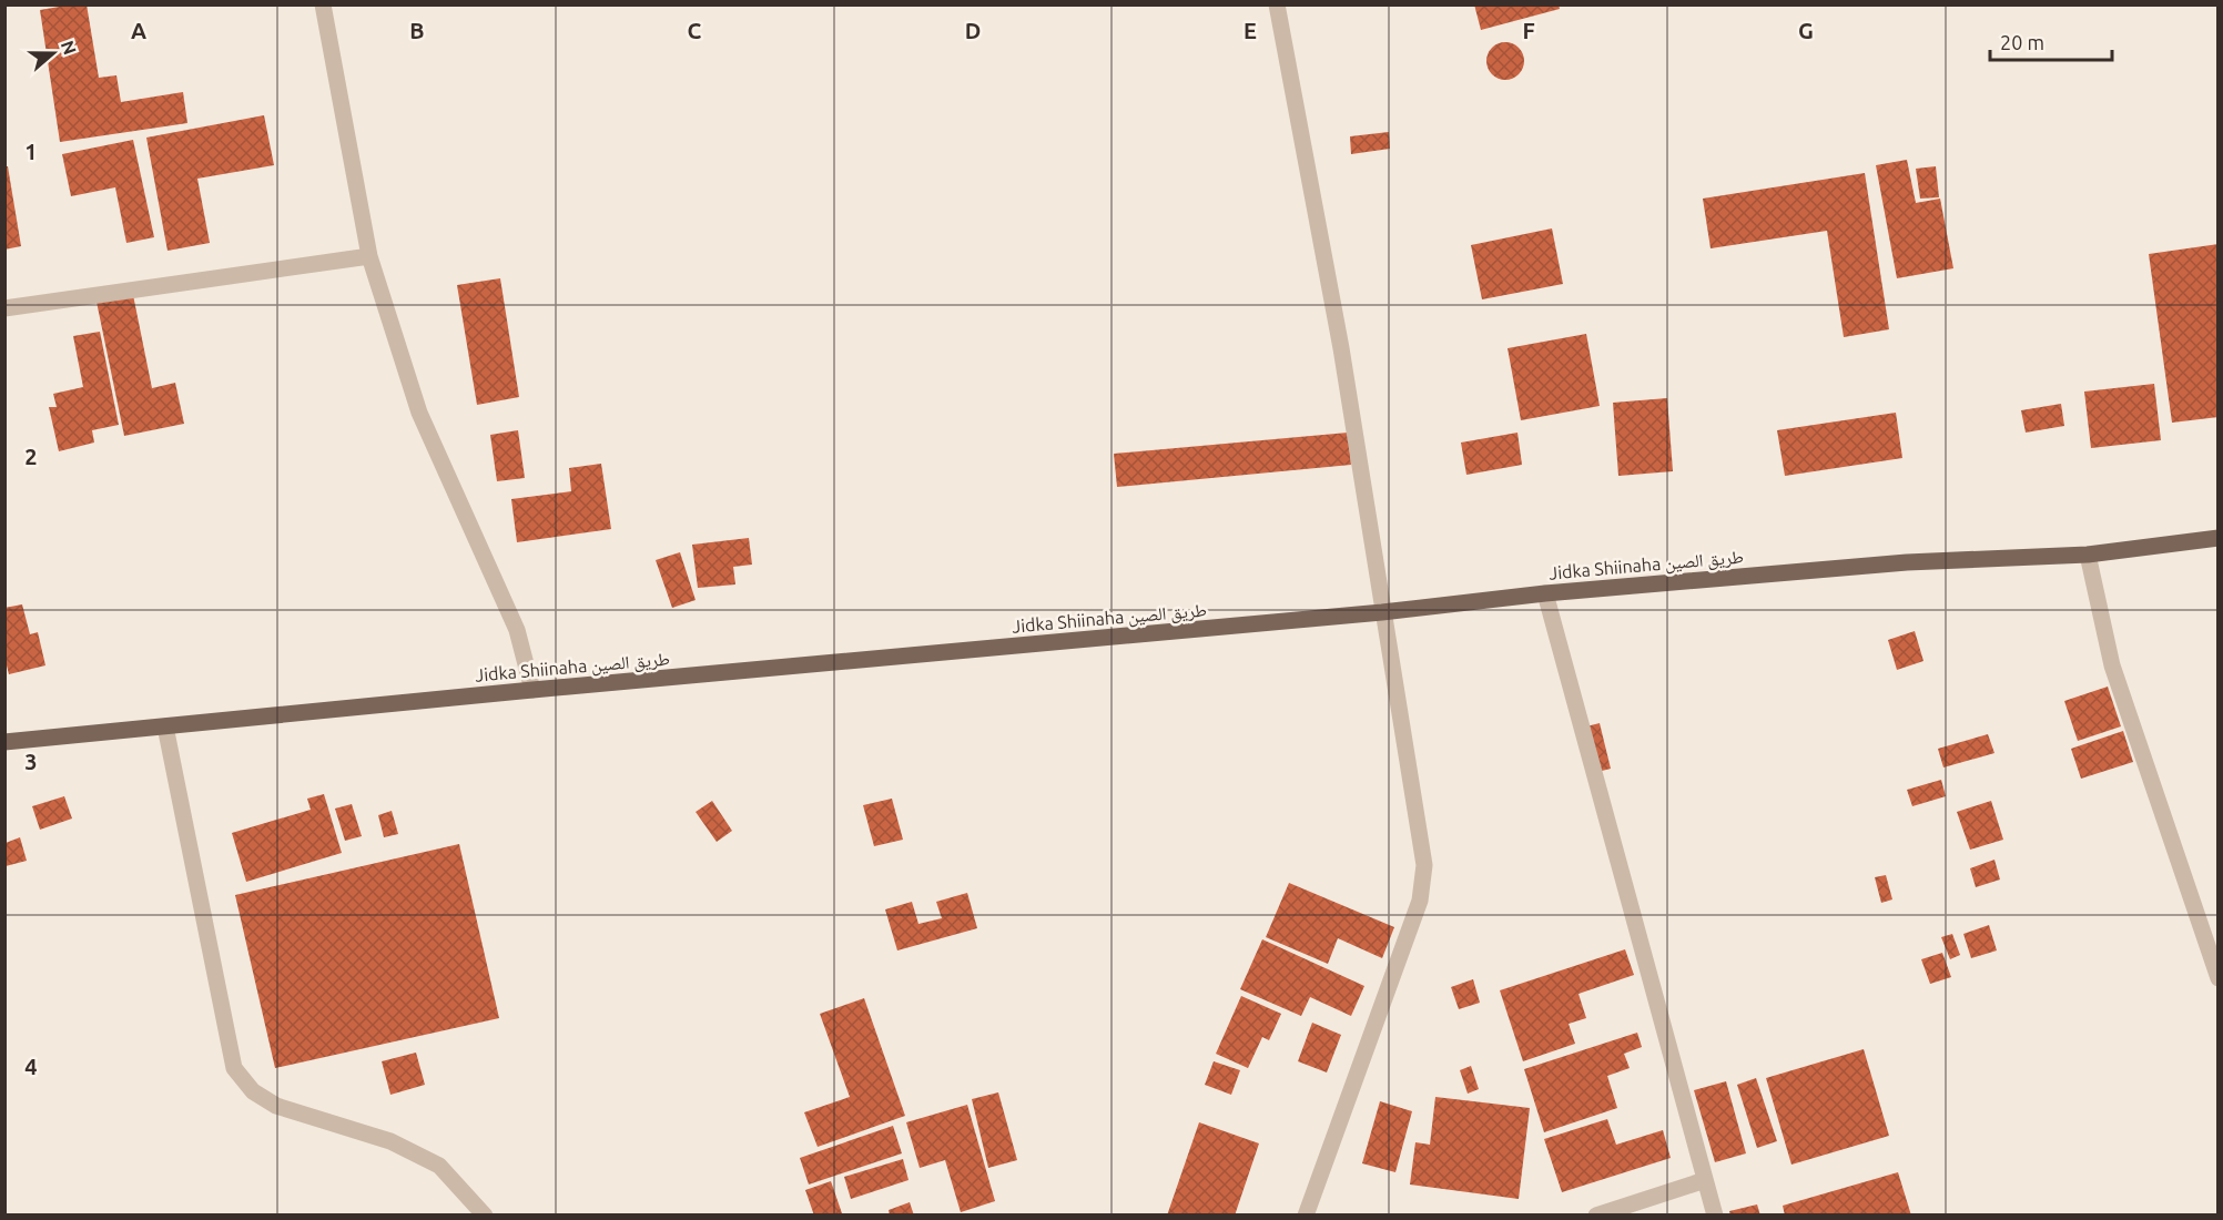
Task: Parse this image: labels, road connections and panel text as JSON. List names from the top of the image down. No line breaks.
{"streets":{"main road":["Jidka Shiinaha طريق الصين"]},"scale_bar":"20 m","north":"right","grid":{"columns":["A","B","C","D","E","F","G"],"rows":["1","2","3","4"]}}
